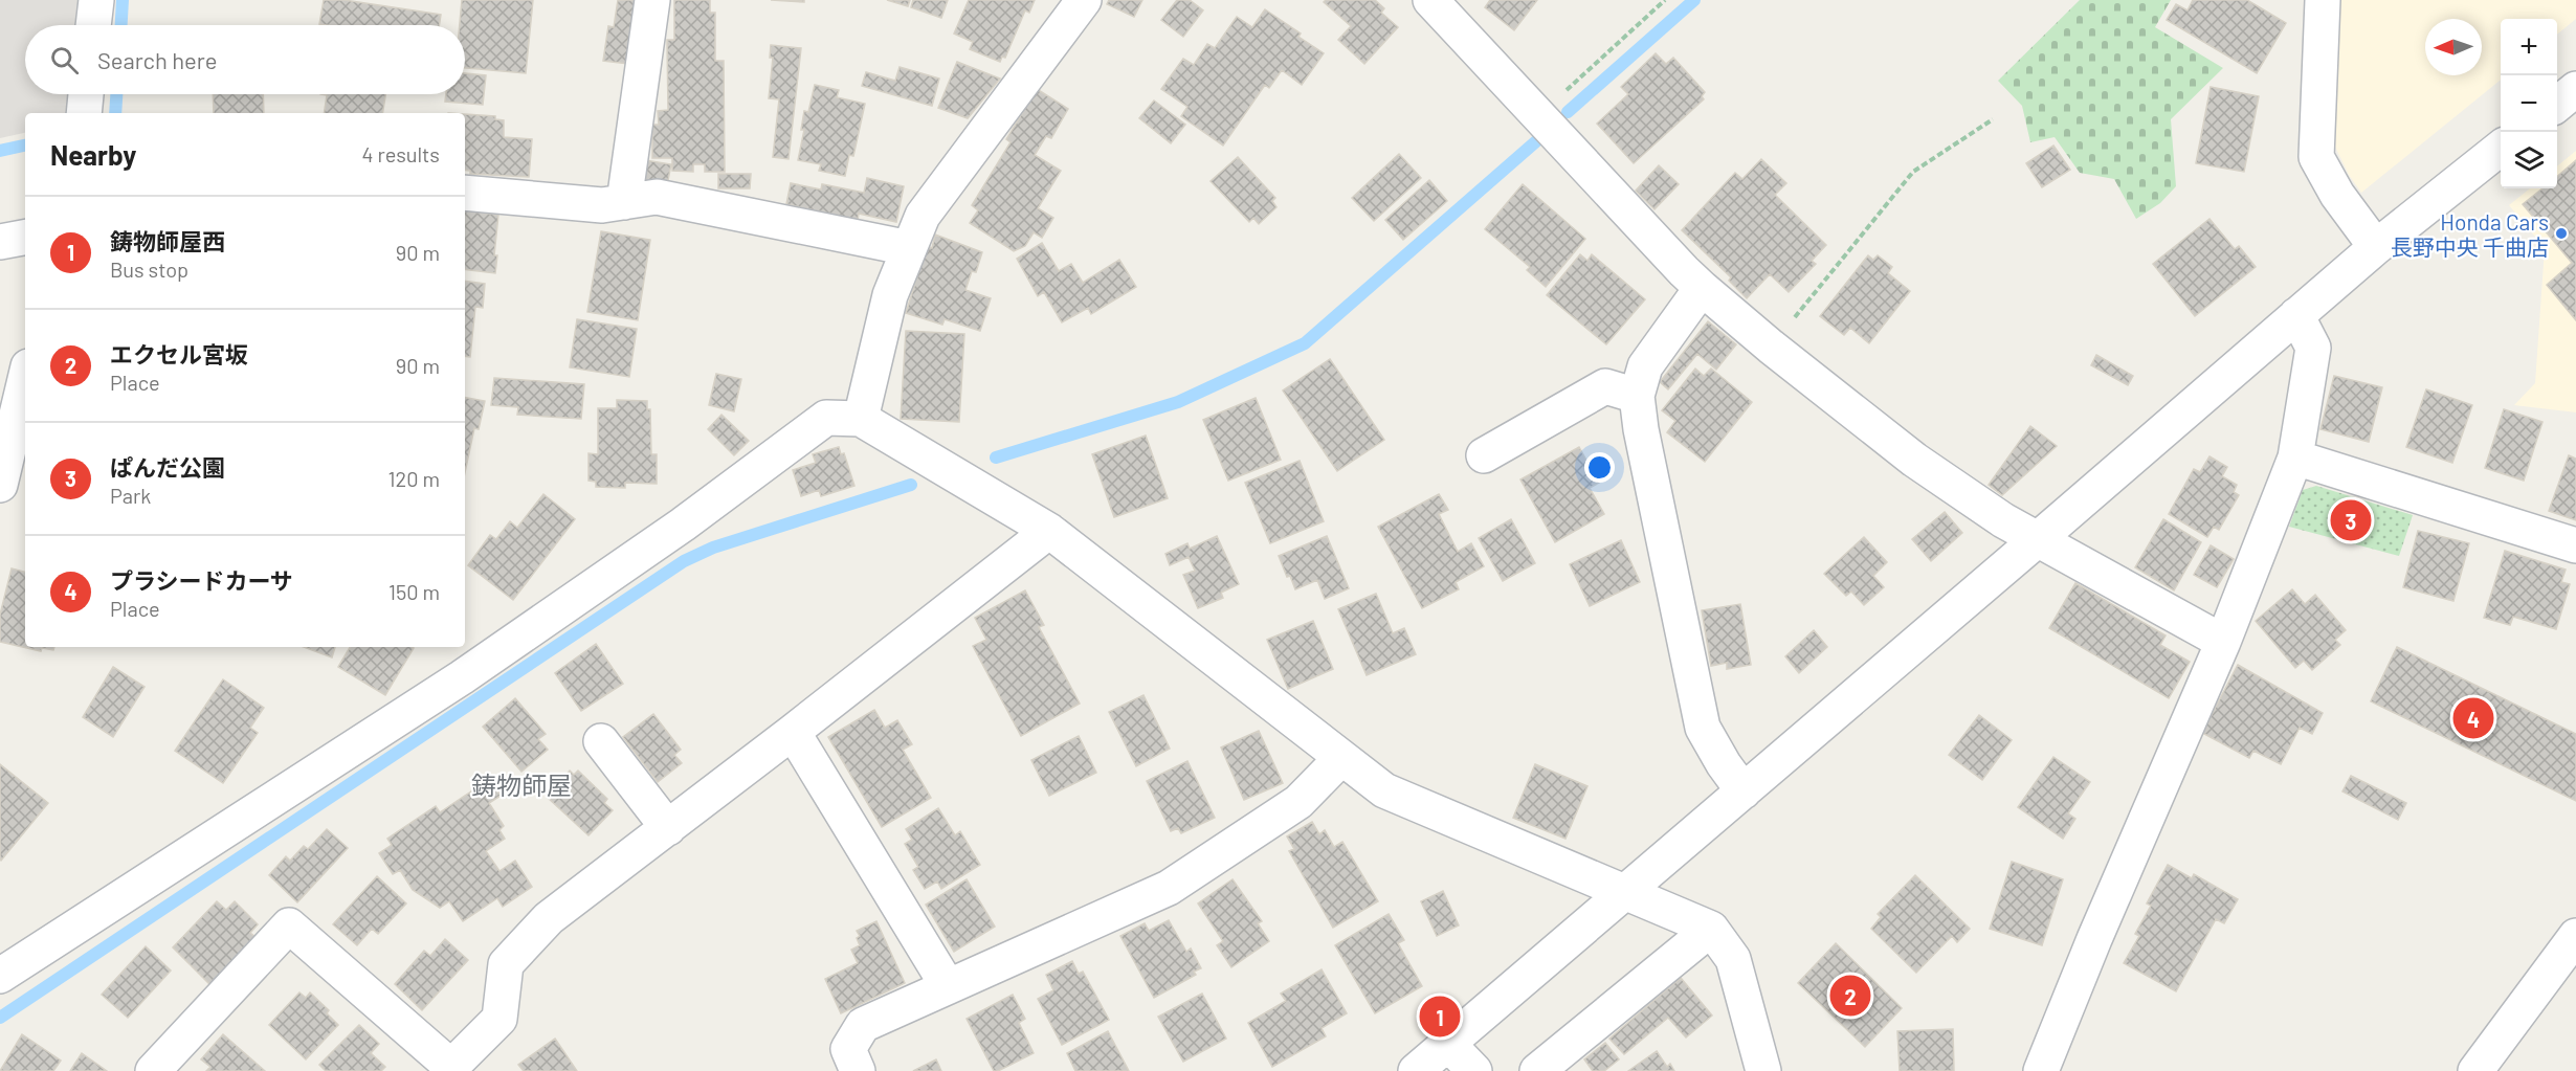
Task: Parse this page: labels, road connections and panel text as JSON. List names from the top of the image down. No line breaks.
{"districts":["鋳物師屋"],"places":["Honda Cars 長野中央 千曲店"],"north":"left","page":{"map_buttons":["+","−"],"search":"Search here","heading":["Nearby","4 results"],"list":[{"mark":"1","name":"鋳物師屋西","note":"Bus stop","value":"90 m"},{"mark":"2","name":"エクセル宮坂","note":"Place","value":"90 m"},{"mark":"3","name":"ぱんだ公園","note":"Park","value":"120 m"},{"mark":"4","name":"プラシードカーサ","note":"Place","value":"150 m"}],"pins":["3","4","2","1"]}}
